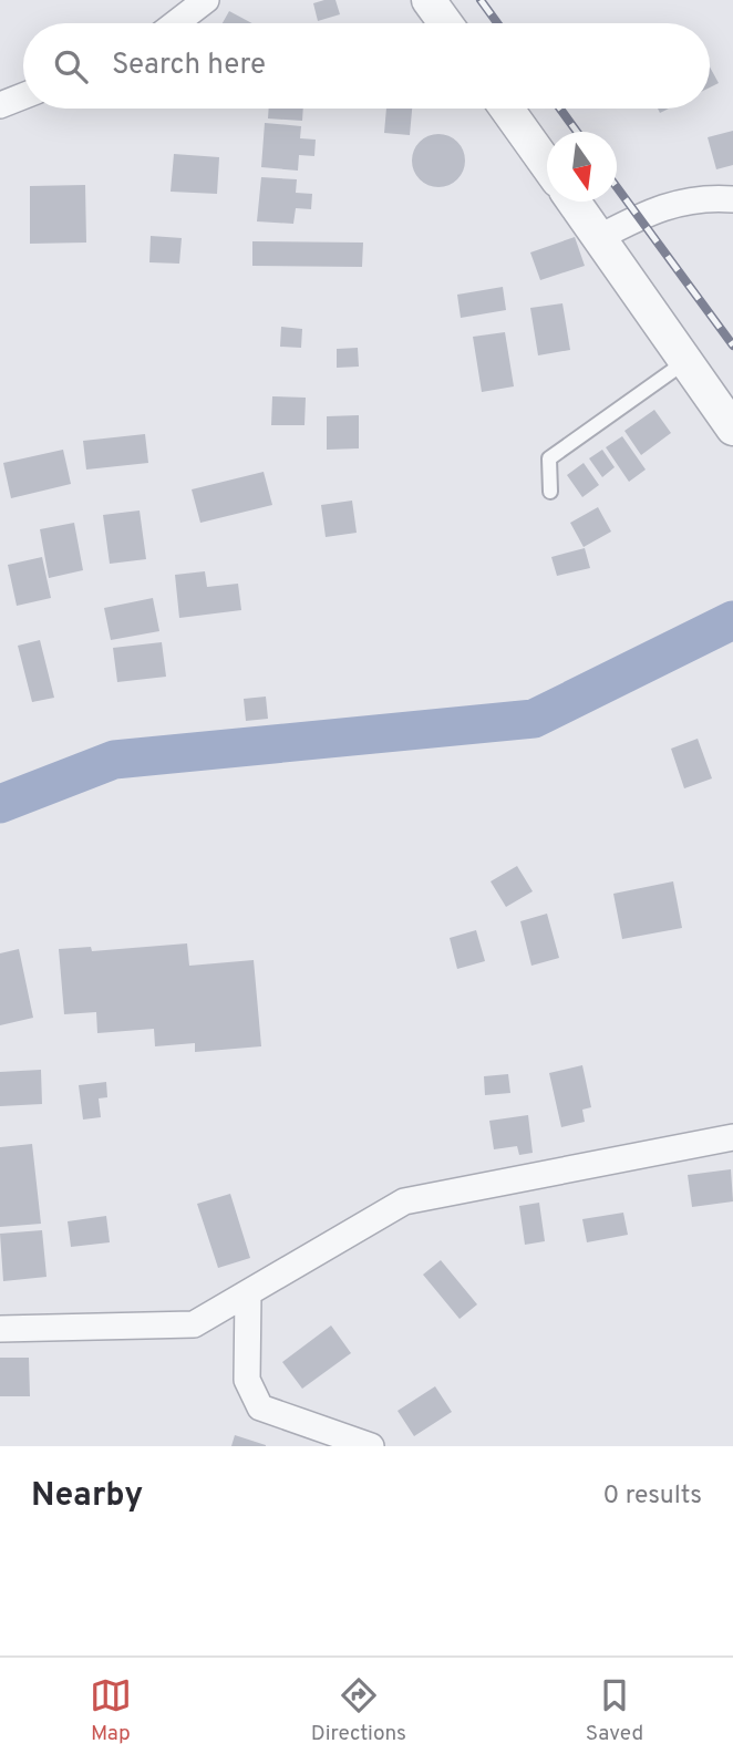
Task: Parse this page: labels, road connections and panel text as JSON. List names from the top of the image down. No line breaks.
{"north":"bottom","page":{"search":"Search here","heading":["Nearby","0 results"],"nav":["Map","Directions","Saved"]}}
